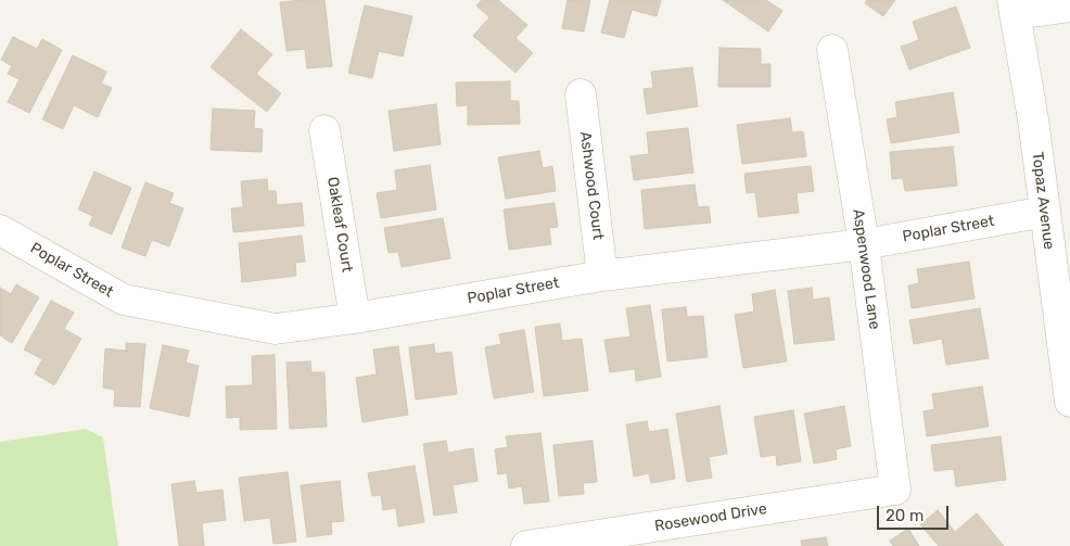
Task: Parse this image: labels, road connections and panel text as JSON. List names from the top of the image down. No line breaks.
{"streets":{"street":["Ashwood Court","Topaz Avenue","Oakleaf Court","Poplar Street","Aspenwood Lane","Rosewood Drive"]},"crossings":[["Ashwood Court","Poplar Street"],["Topaz Avenue","Poplar Street"],["Oakleaf Court","Poplar Street"],["Poplar Street","Aspenwood Lane"],["Aspenwood Lane","Rosewood Drive"]],"scale_bar":"20 m"}
